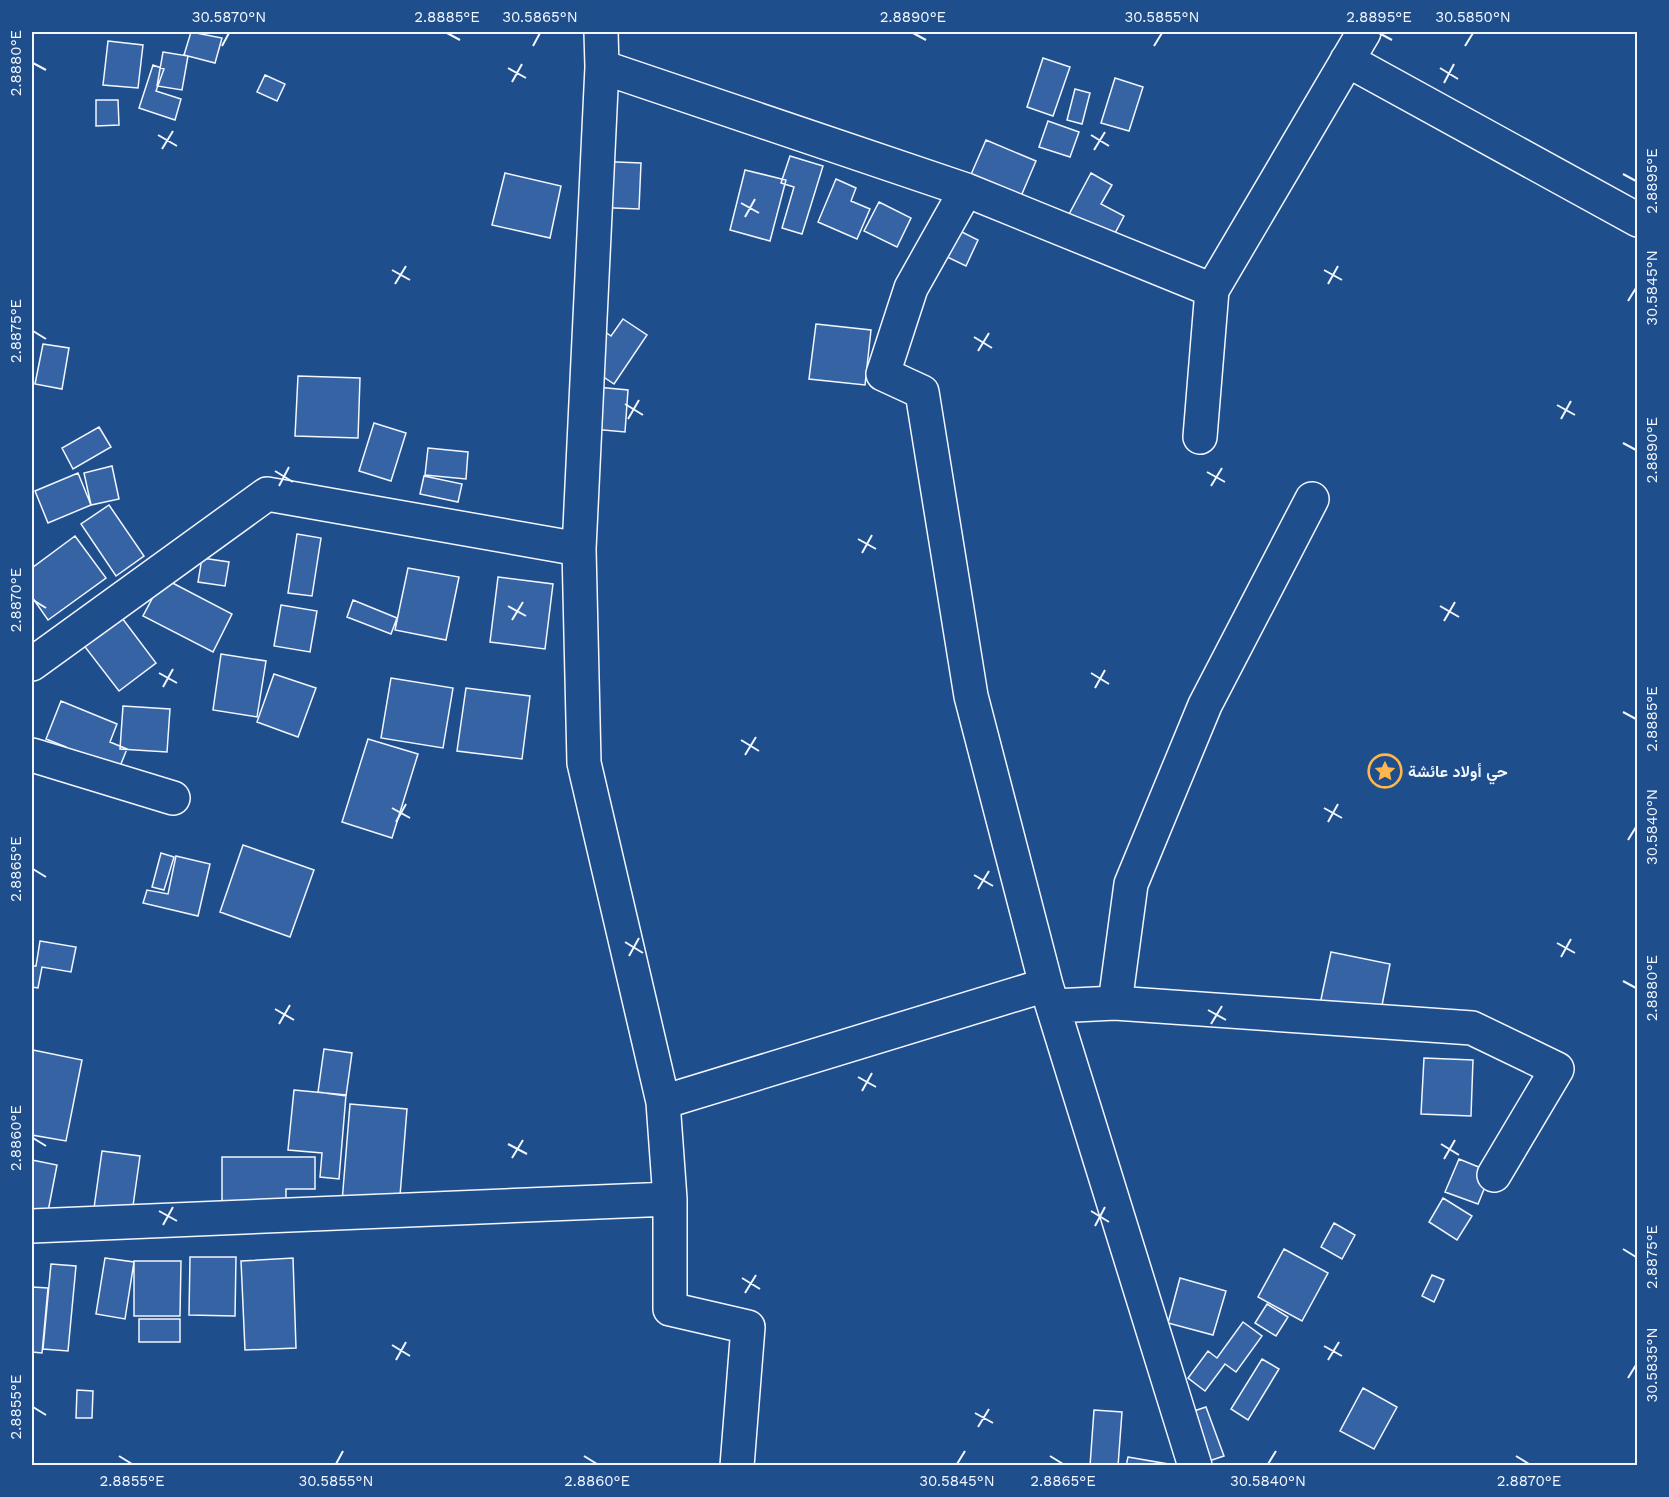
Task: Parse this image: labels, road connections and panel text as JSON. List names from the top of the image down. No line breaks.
{"places":{"place":["حي أولاد عائشة"]},"coordinates":["30.5870°N","2.8885°E","30.5865°N","2.8890°E","30.5855°N","2.8895°E","30.5850°N","2.8880°E","30.5845°N","2.8875°E","2.8870°E","30.5840°N","2.8865°E","2.8860°E","30.5835°N","2.8855°E"]}
